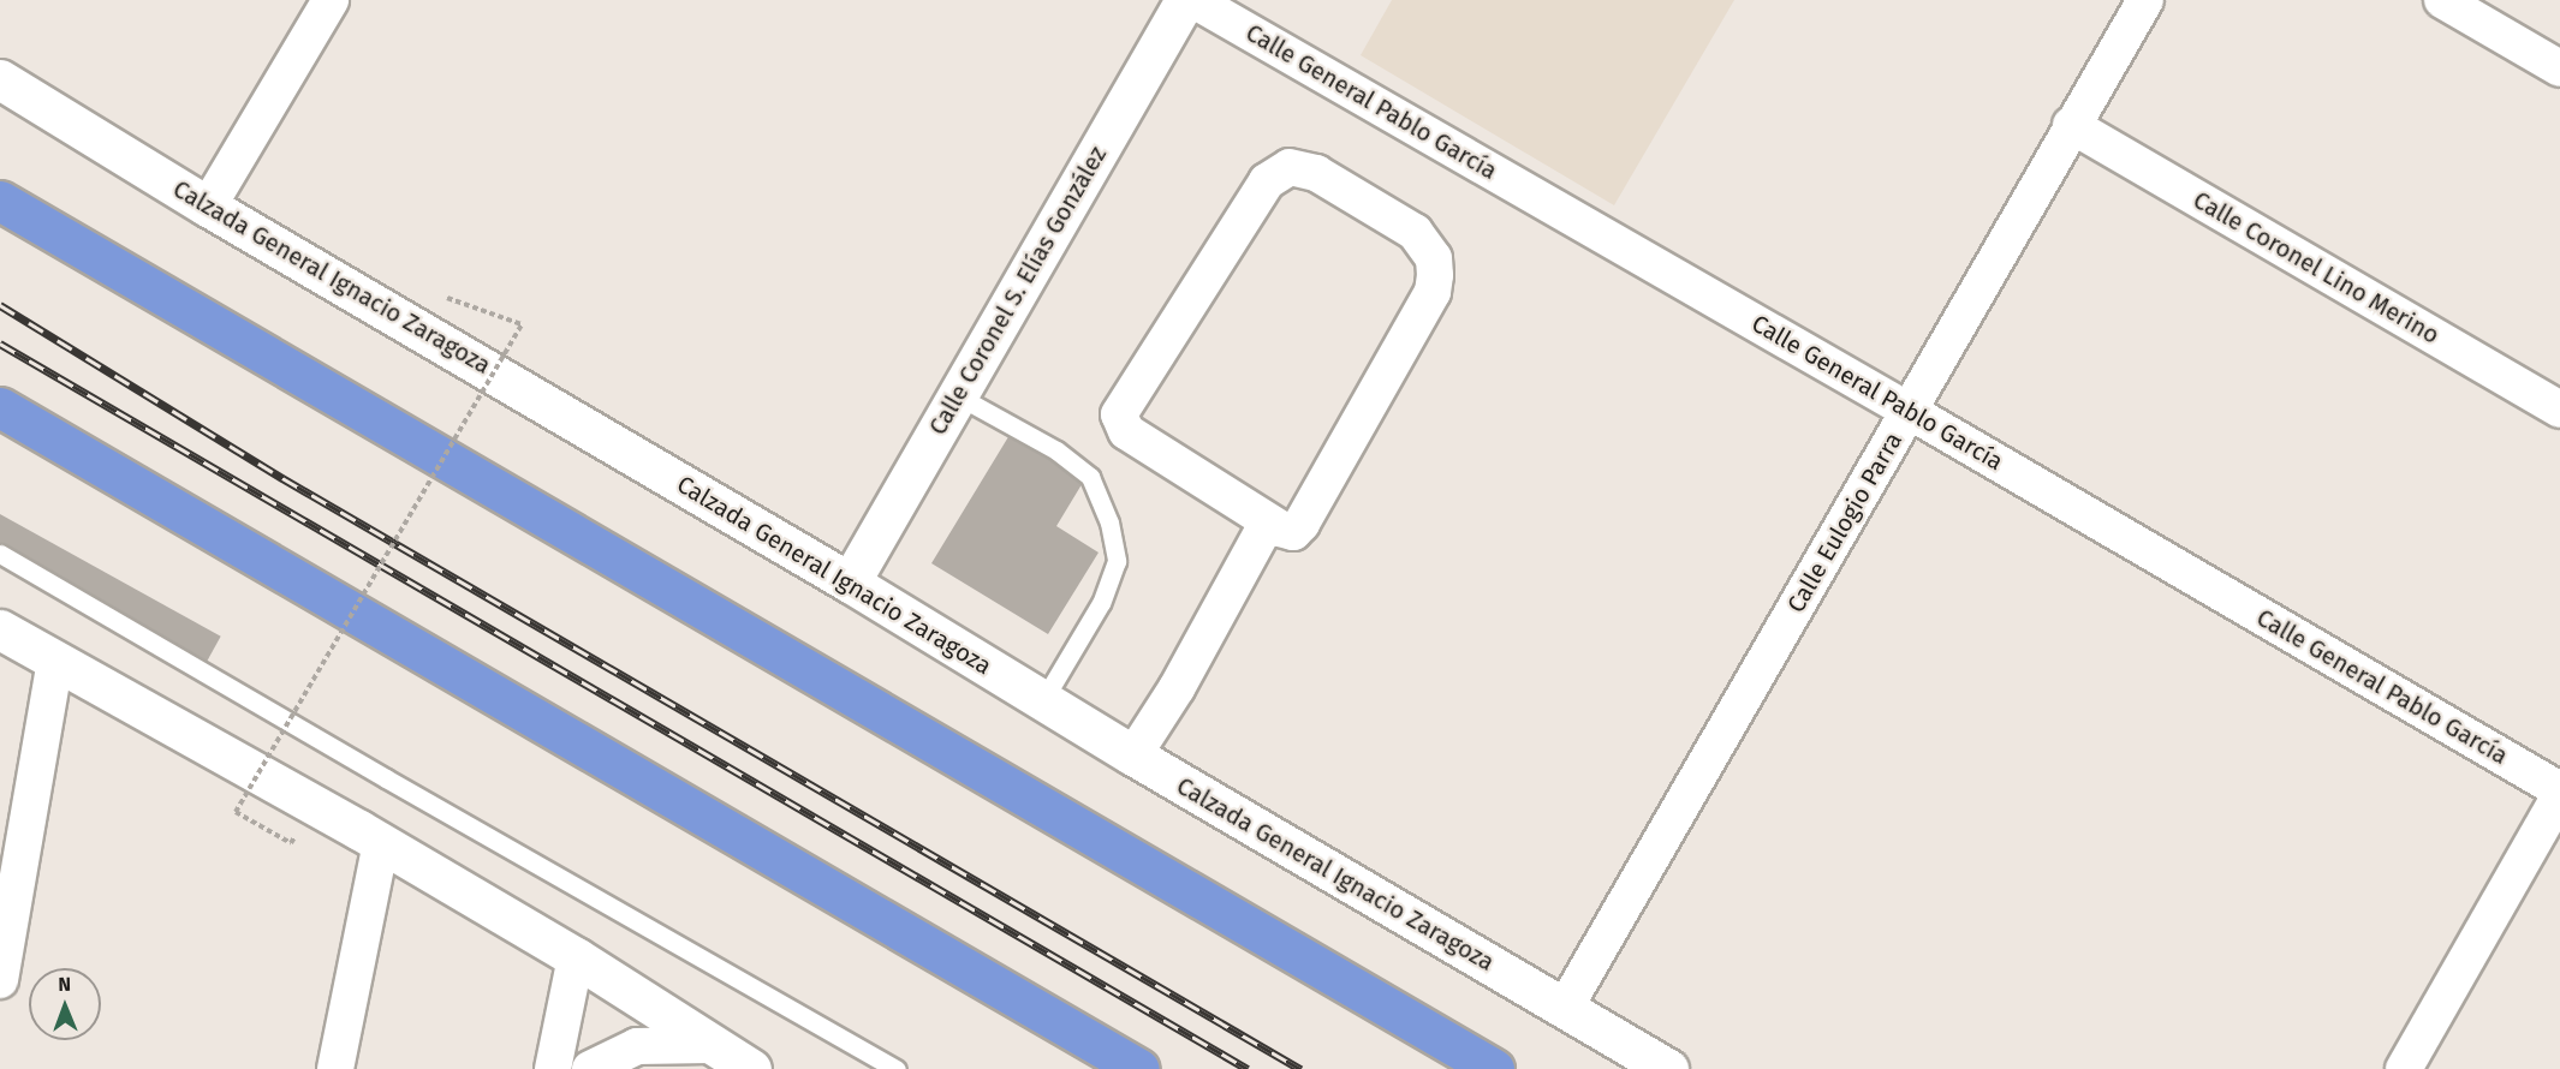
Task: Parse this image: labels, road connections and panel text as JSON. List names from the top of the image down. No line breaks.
{"streets":{"main road":["Calzada General Ignacio Zaragoza","Calle Coronel S. Elías González"],"street":["Calle General Pablo García","Calle Coronel Lino Merino","Calle Eulogio Parra"]},"crossings":[["Calle General Pablo García","Calle Eulogio Parra"],["Calle Coronel Lino Merino","Calle Eulogio Parra"],["Calzada General Ignacio Zaragoza","Calle Coronel S. Elías González"],["Calzada General Ignacio Zaragoza","Calle Eulogio Parra"]],"north":"top"}
